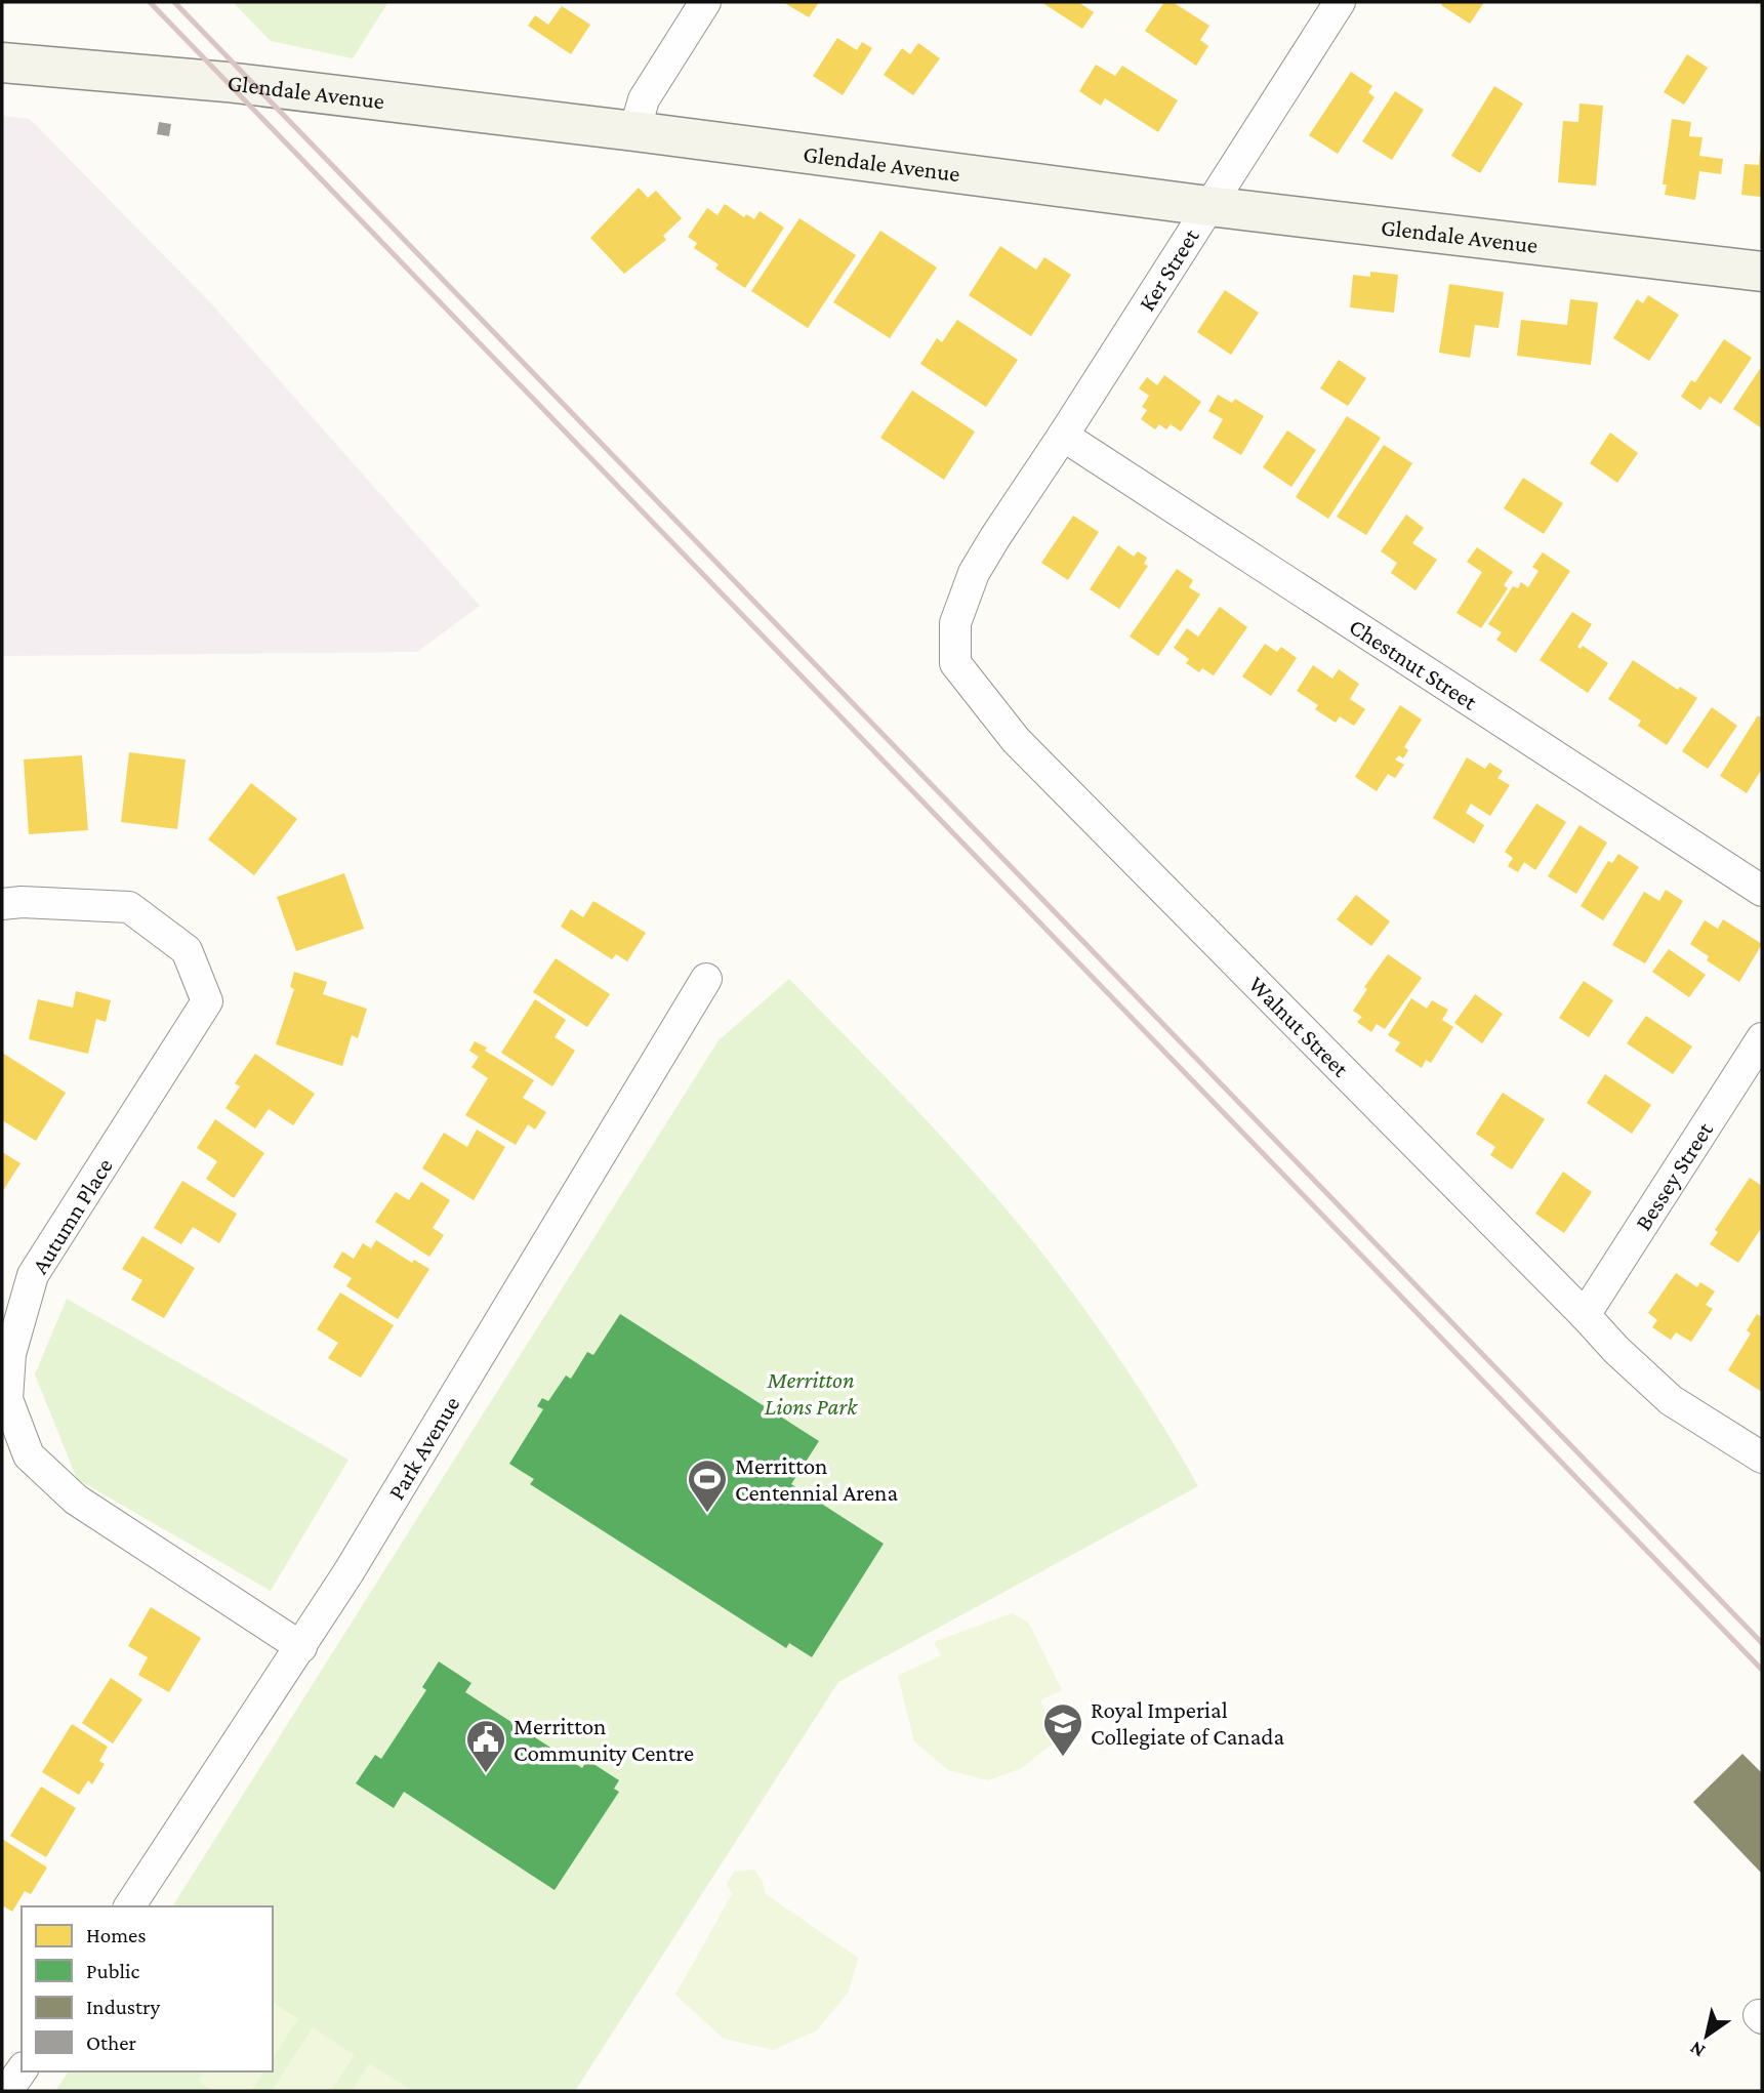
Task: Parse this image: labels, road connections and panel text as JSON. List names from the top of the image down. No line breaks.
{"streets":{"main road":["Glendale Avenue"],"street":["Ker Street","Chestnut Street","Walnut Street","Bessey Street","Autumn Place","Park Avenue"]},"crossings":[["Glendale Avenue","Ker Street"],["Ker Street","Chestnut Street"],["Ker Street","Walnut Street"],["Walnut Street","Bessey Street"],["Autumn Place","Park Avenue"]],"parks":["Merritton Lions Park"],"places":{"sports":["Merritton Centennial Arena"],"school or university":["Royal Imperial Collegiate of Canada"],"public building":["Merritton Community Centre"]},"legend":["Homes","Public","Industry","Other"],"north":"bottom left"}
